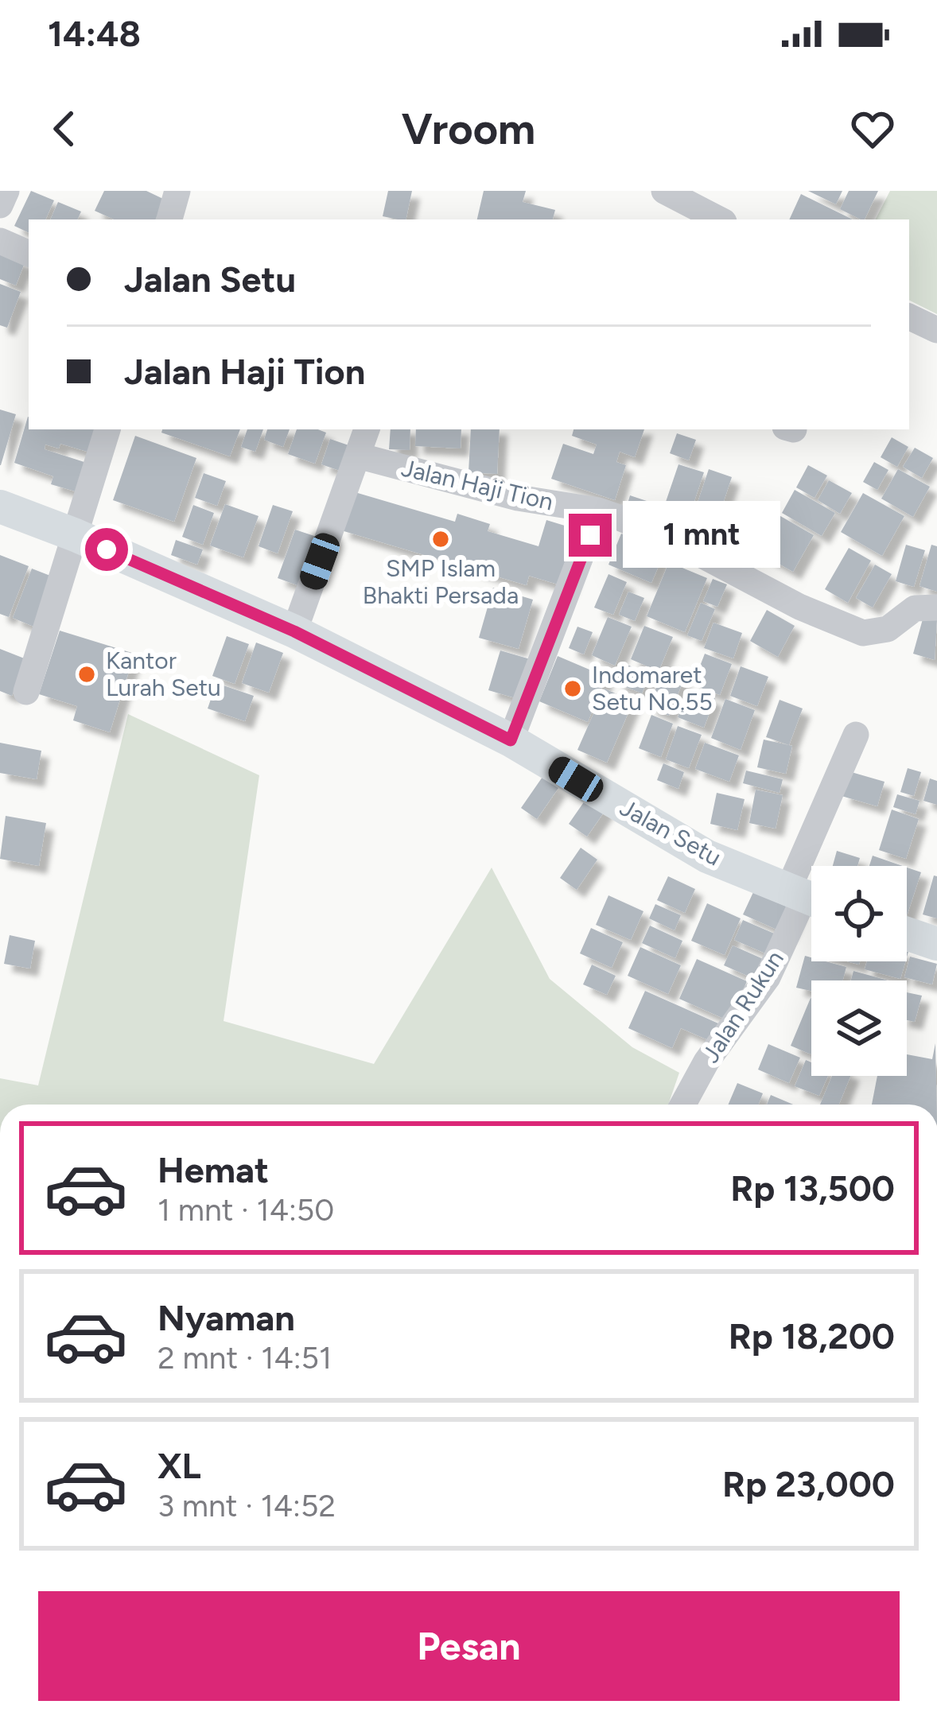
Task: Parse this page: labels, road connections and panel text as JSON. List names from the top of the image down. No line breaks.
{"streets":{"main road":["Jalan Setu"],"street":["Jalan Haji Tion","Jalan Rukun"]},"crossings":[["Jalan Setu","Jalan Rukun"]],"places":["SMP Islam Bhakti Persada","Kantor Lurah Setu","Indomaret Setu No.55"],"page":{"status":"14:48","header":"Vroom","banner":["Jalan Setu","Jalan Haji Tion"],"bubble":"1 mnt","list":[{"name":"Hemat","note":"1 mnt · 14:50","value":"Rp 13,500"},{"name":"Nyaman","note":"2 mnt · 14:51","value":"Rp 18,200"},{"name":"XL","note":"3 mnt · 14:52","value":"Rp 23,000"}],"buttons":"Pesan"}}
